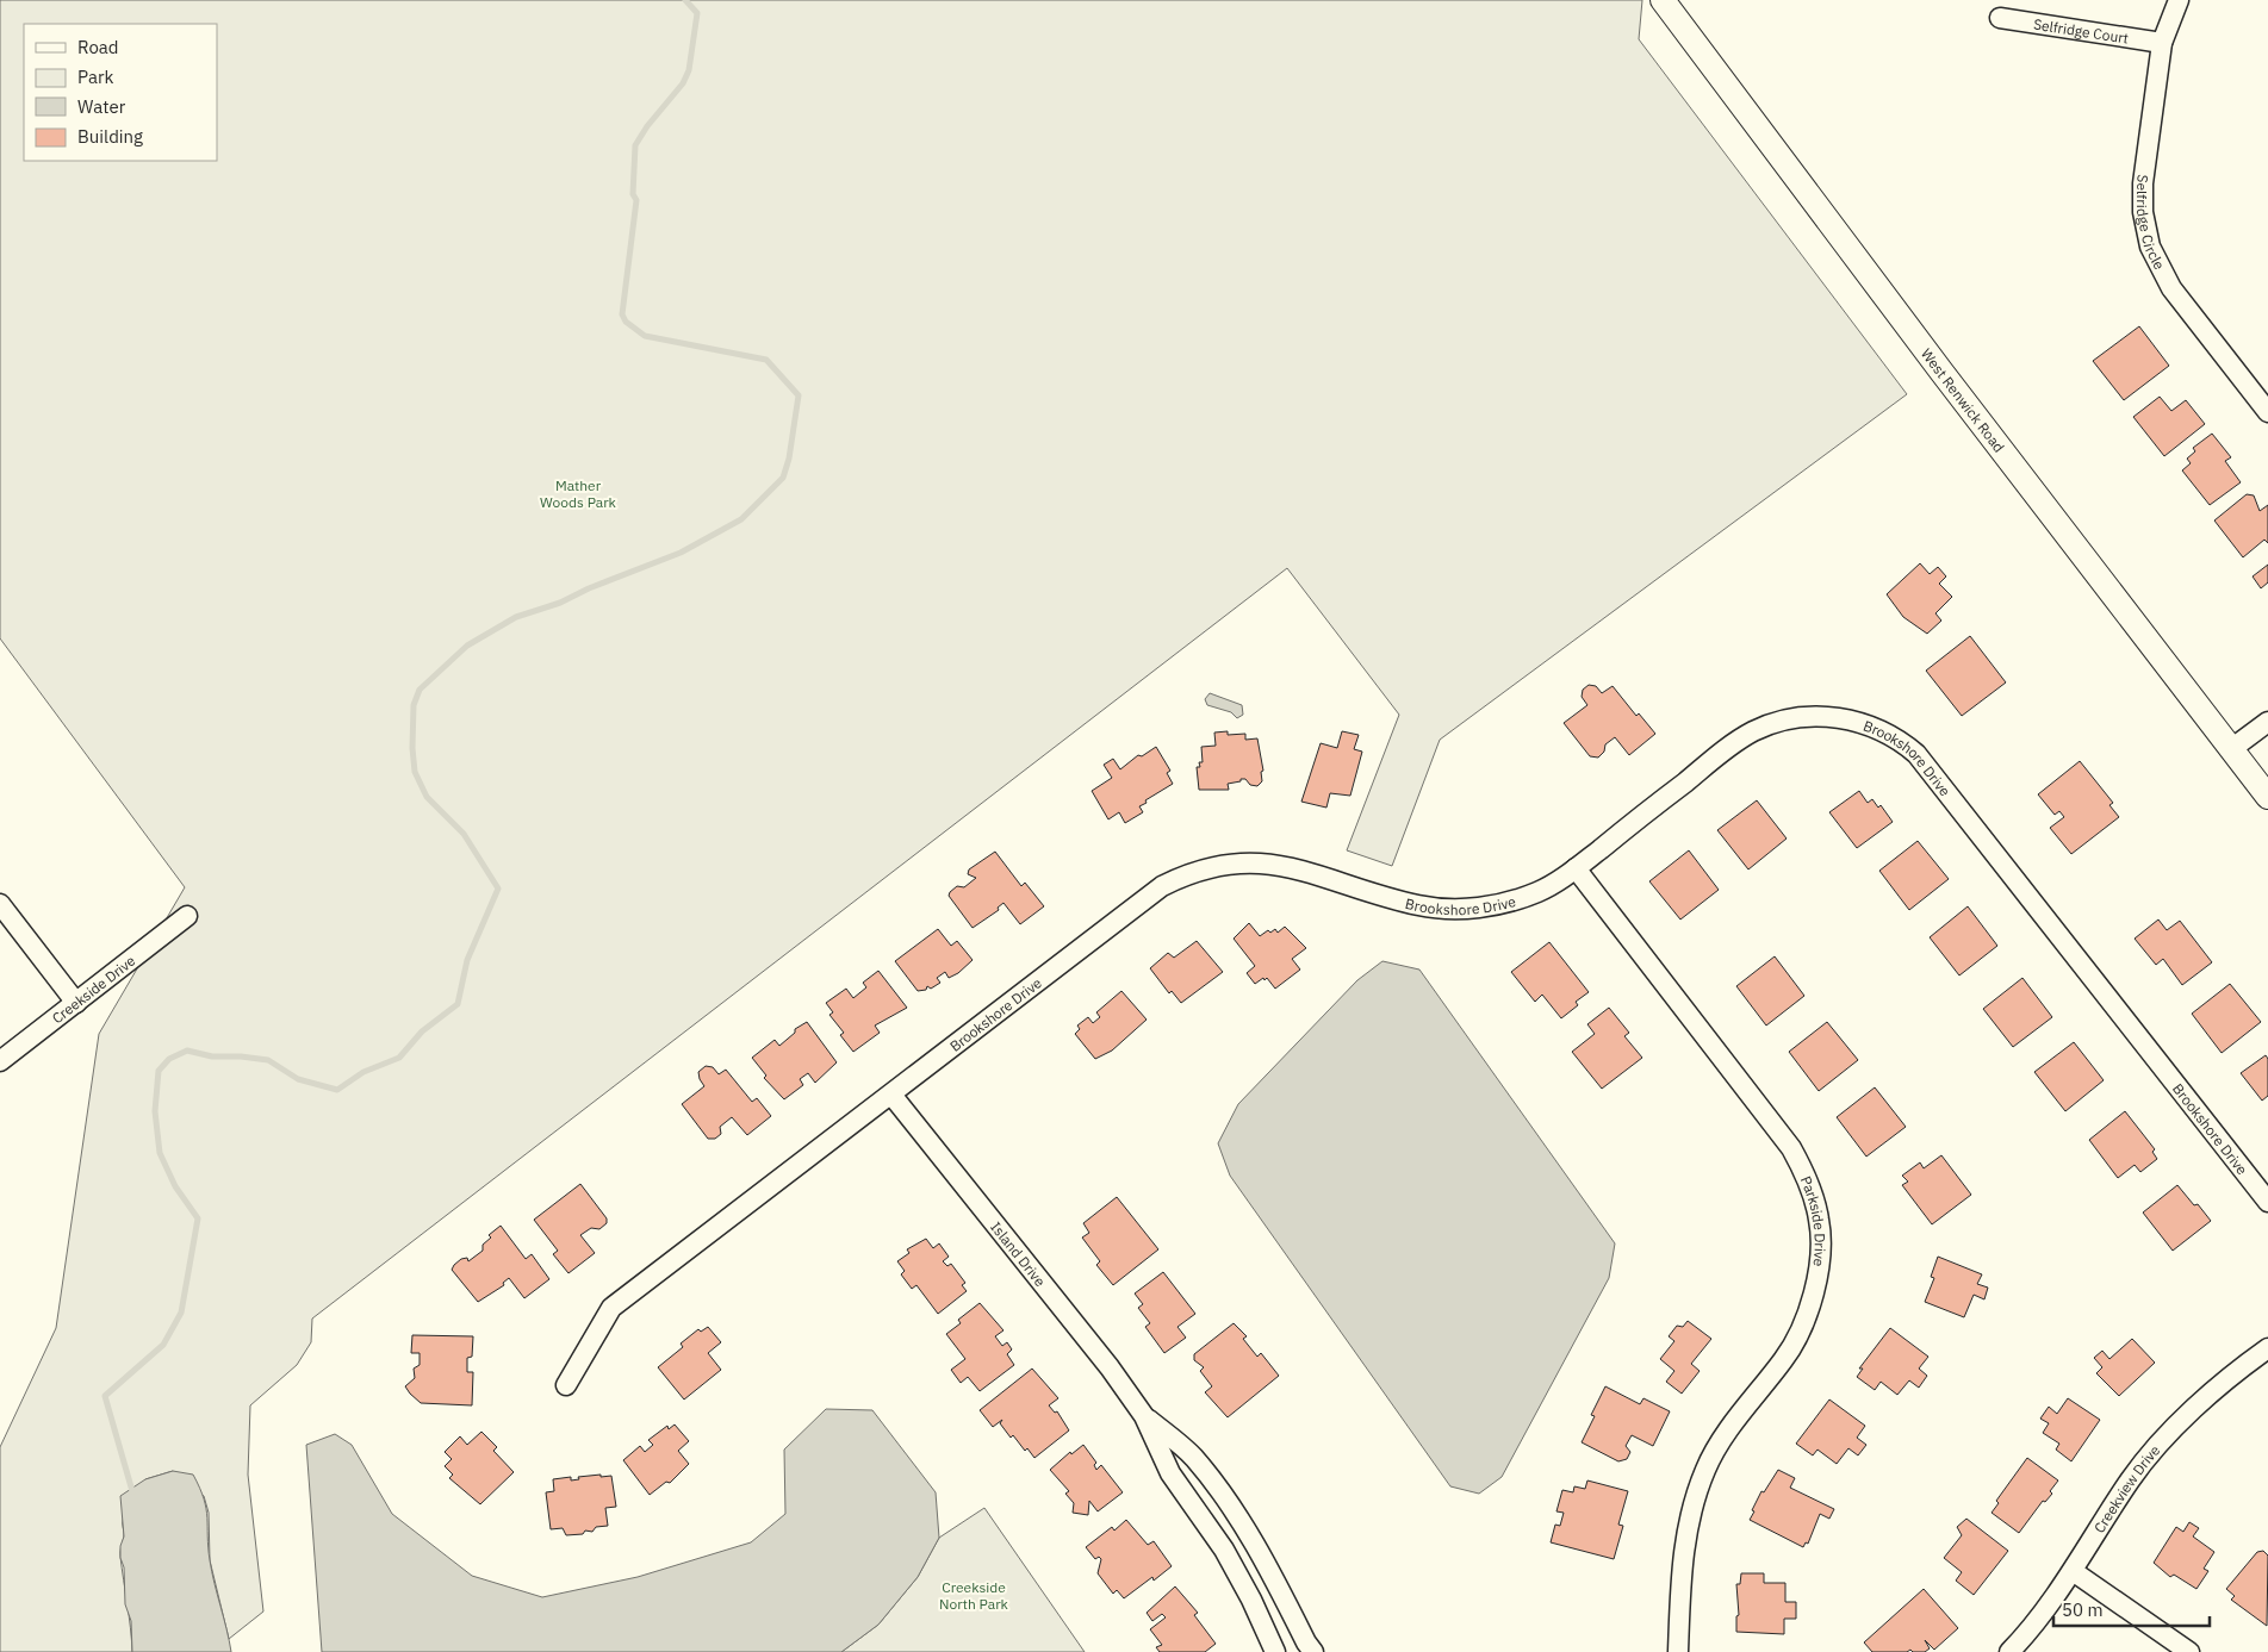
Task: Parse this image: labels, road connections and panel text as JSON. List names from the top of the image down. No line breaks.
{"streets":{"street":["Selfridge Court","Selfridge Circle","West Renwick Road","Brookshore Drive","Creekside Drive","Parkside Drive","Island Drive","Creekview Drive"]},"crossings":[["Selfridge Court","Selfridge Circle"],["Brookshore Drive","Parkside Drive"],["Brookshore Drive","Island Drive"]],"parks":["Mather Woods Park","Creekside North Park"],"legend":["Road","Park","Water","Building"],"scale_bar":"50 m"}
